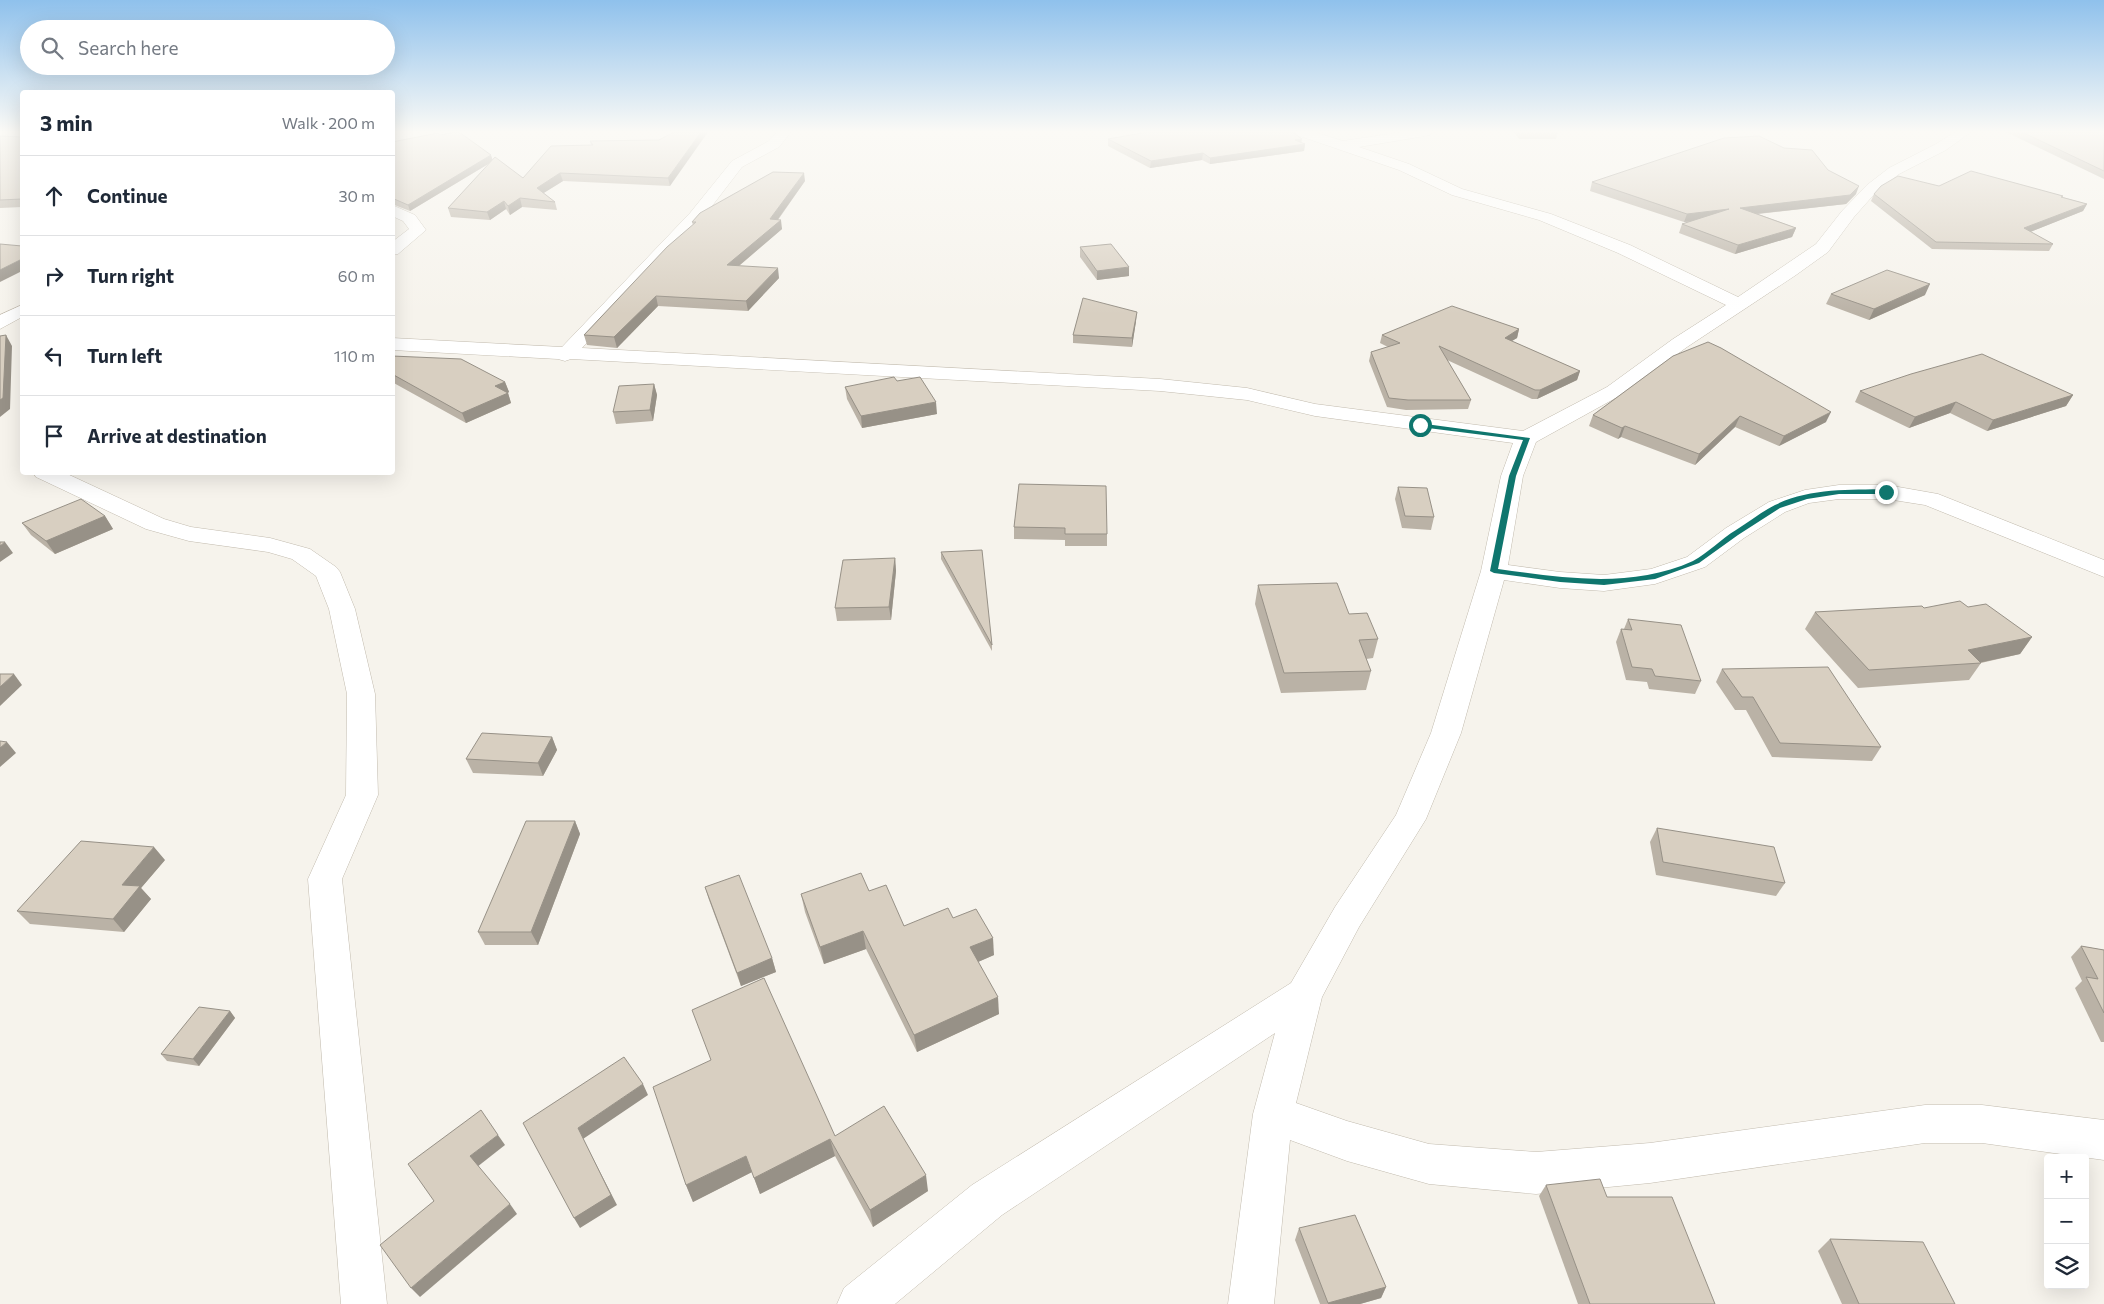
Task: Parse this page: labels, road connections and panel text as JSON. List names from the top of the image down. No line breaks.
{"page":{"search":"Search here","heading":["3 min","Walk · 200 m"],"list":[["Continue","30 m"],["Turn right","60 m"],["Turn left","110 m"],"Arrive at destination"],"map_buttons":["+","−"]}}
